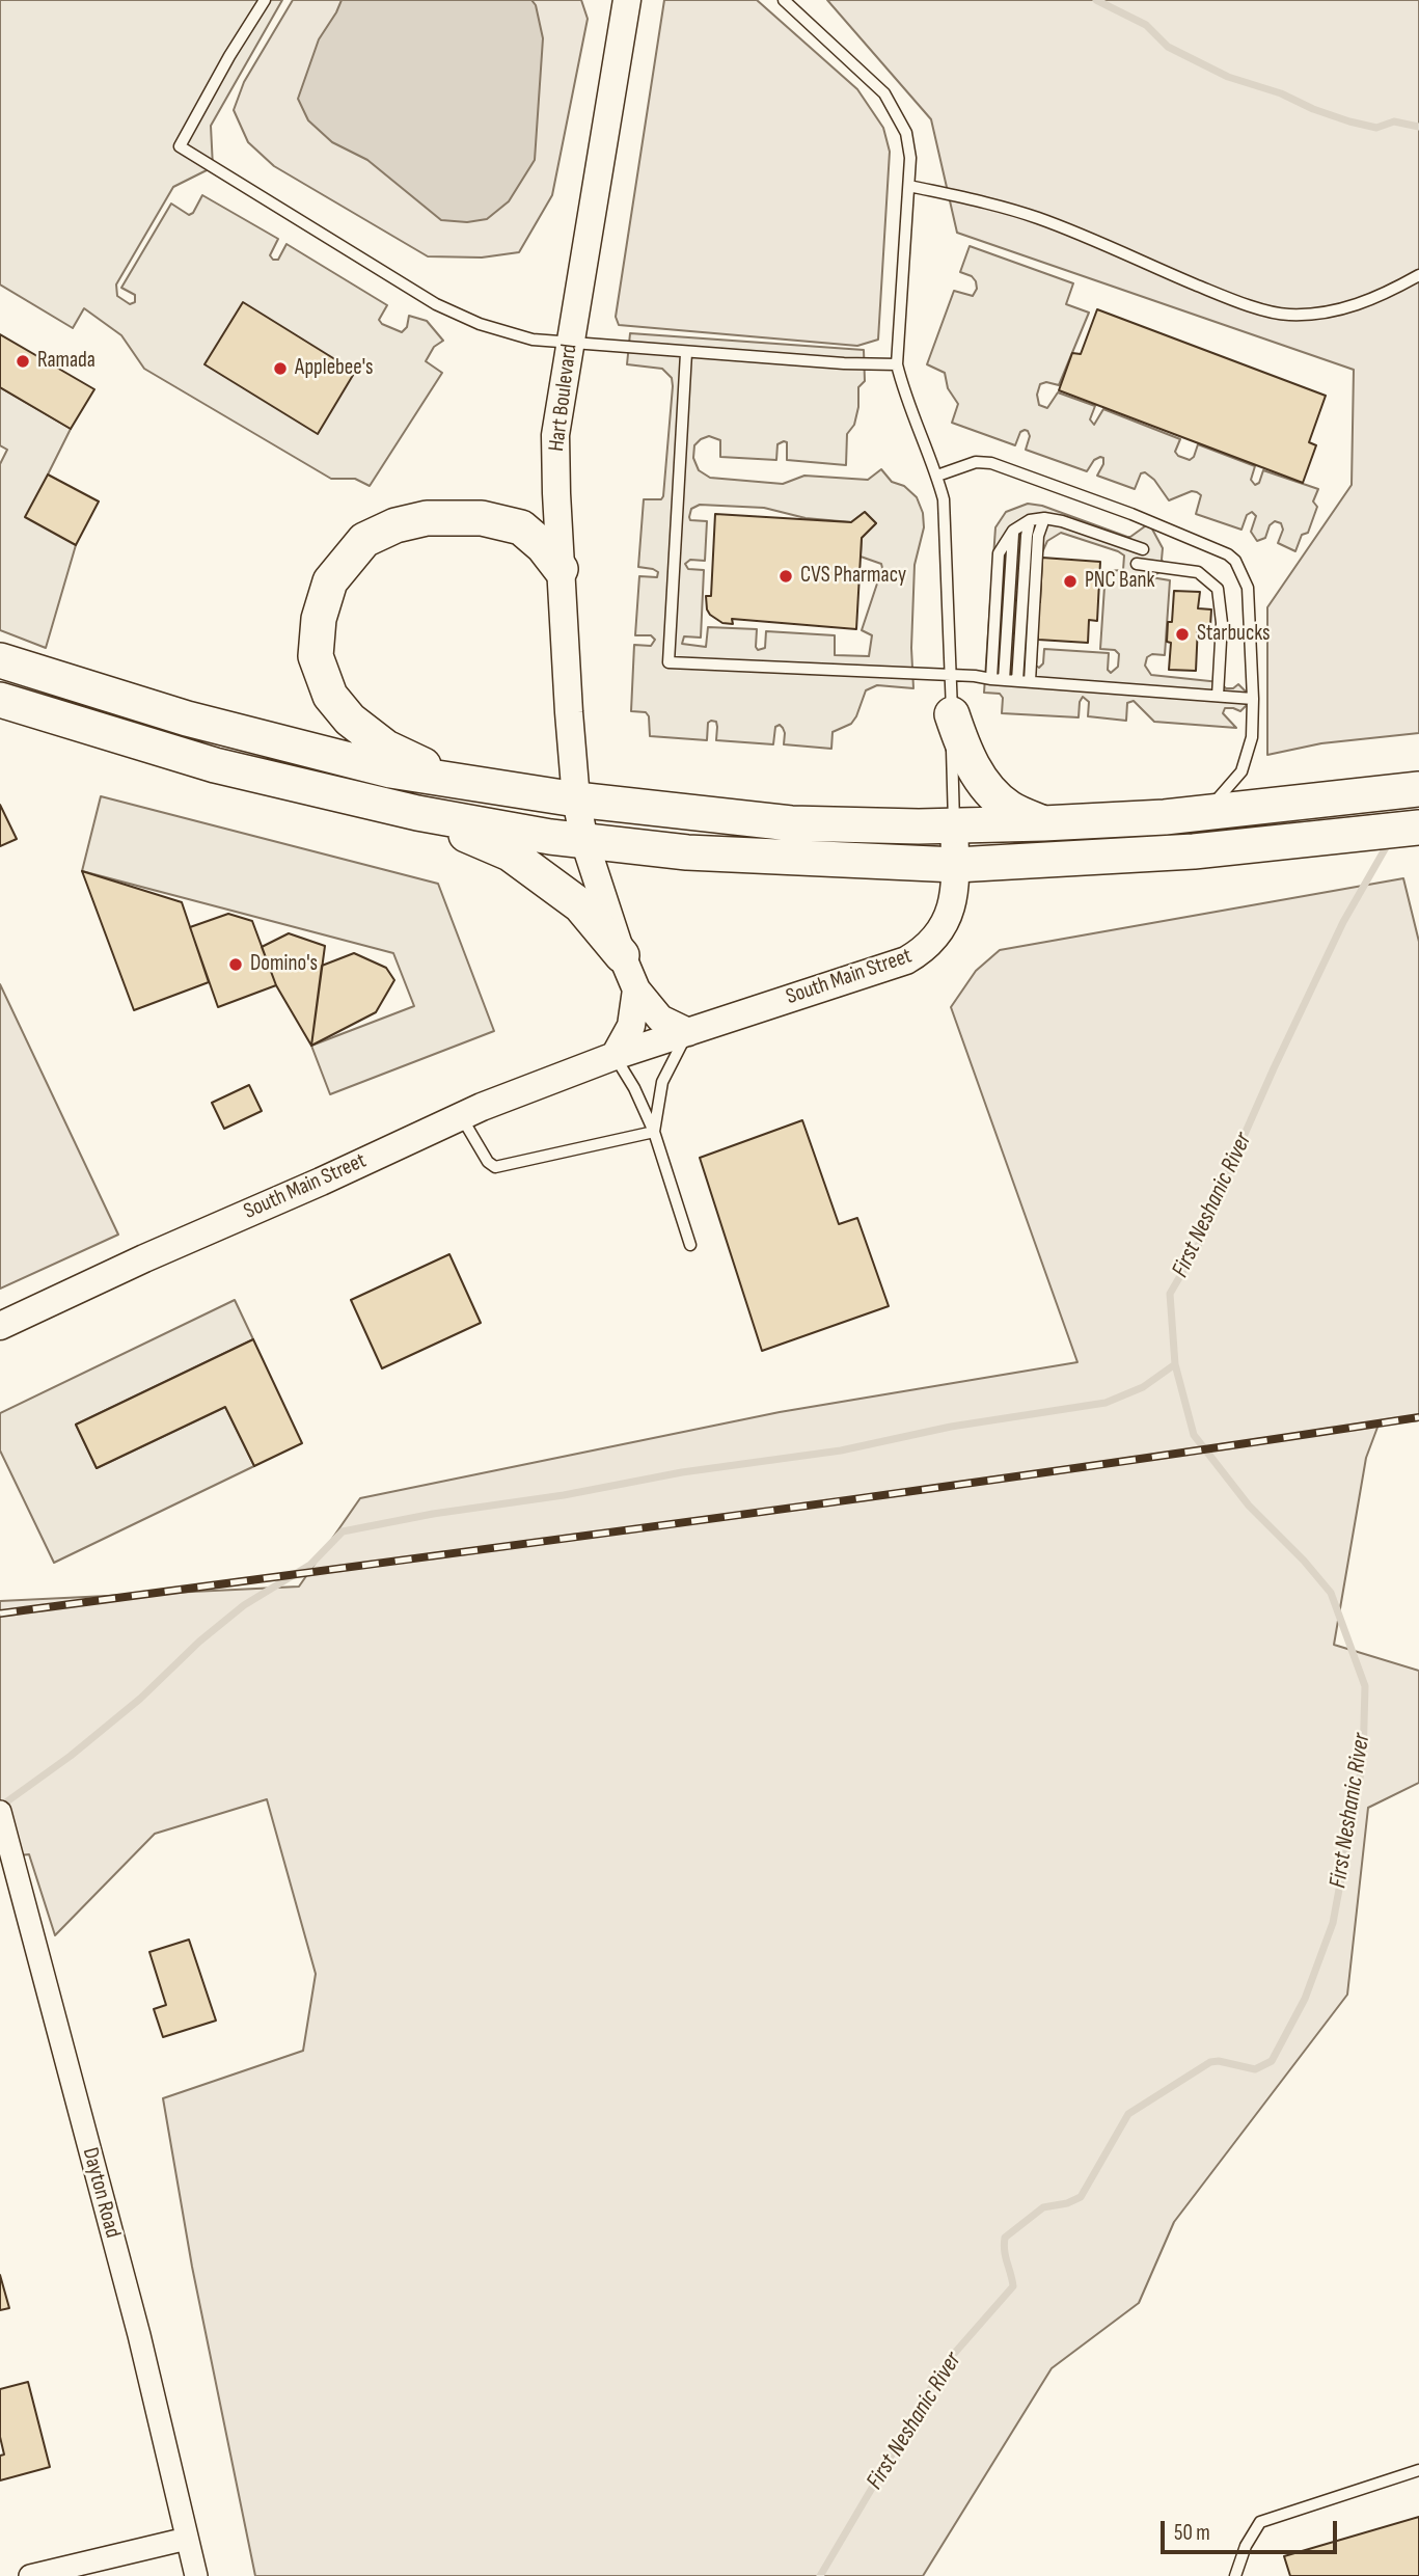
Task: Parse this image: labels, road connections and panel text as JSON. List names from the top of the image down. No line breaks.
{"streets":{"street":["Hart Boulevard","South Main Street","Dayton Road"]},"water":["First Neshanic River"],"places":["Ramada","Applebee's","CVS Pharmacy","PNC Bank","Starbucks","Domino's"],"scale_bar":"50 m"}
